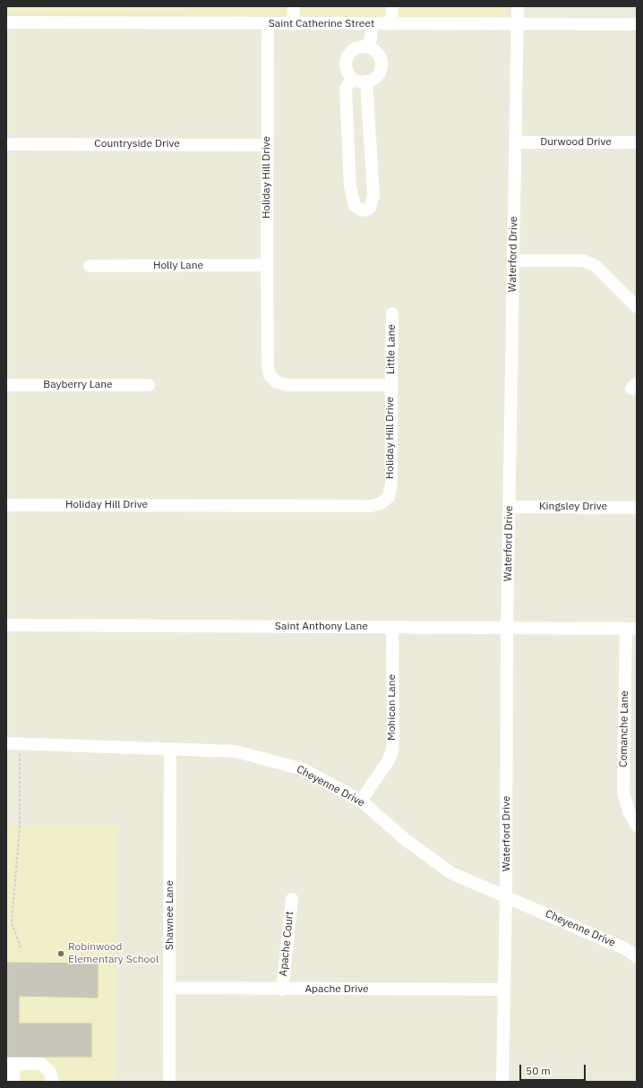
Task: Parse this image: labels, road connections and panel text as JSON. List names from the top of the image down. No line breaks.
{"streets":{"street":["Saint Catherine Street","Durwood Drive","Countryside Drive","Holiday Hill Drive","Waterford Drive","Holly Lane","Little Lane","Bayberry Lane","Kingsley Drive","Saint Anthony Lane","Mohican Lane","Comanche Lane","Cheyenne Drive","Shawnee Lane","Apache Court","Apache Drive"]},"crossings":[["Saint Catherine Street","Holiday Hill Drive"],["Saint Catherine Street","Waterford Drive"],["Durwood Drive","Waterford Drive"],["Countryside Drive","Holiday Hill Drive"],["Holiday Hill Drive","Holly Lane"],["Holiday Hill Drive","Little Lane"],["Waterford Drive","Kingsley Drive"],["Waterford Drive","Saint Anthony Lane"],["Waterford Drive","Cheyenne Drive"],["Waterford Drive","Apache Drive"],["Saint Anthony Lane","Mohican Lane"],["Saint Anthony Lane","Comanche Lane"],["Mohican Lane","Cheyenne Drive"],["Cheyenne Drive","Shawnee Lane"],["Shawnee Lane","Apache Drive"],["Apache Court","Apache Drive"]],"places":["Robinwood Elementary School"],"scale_bar":"50 m"}
